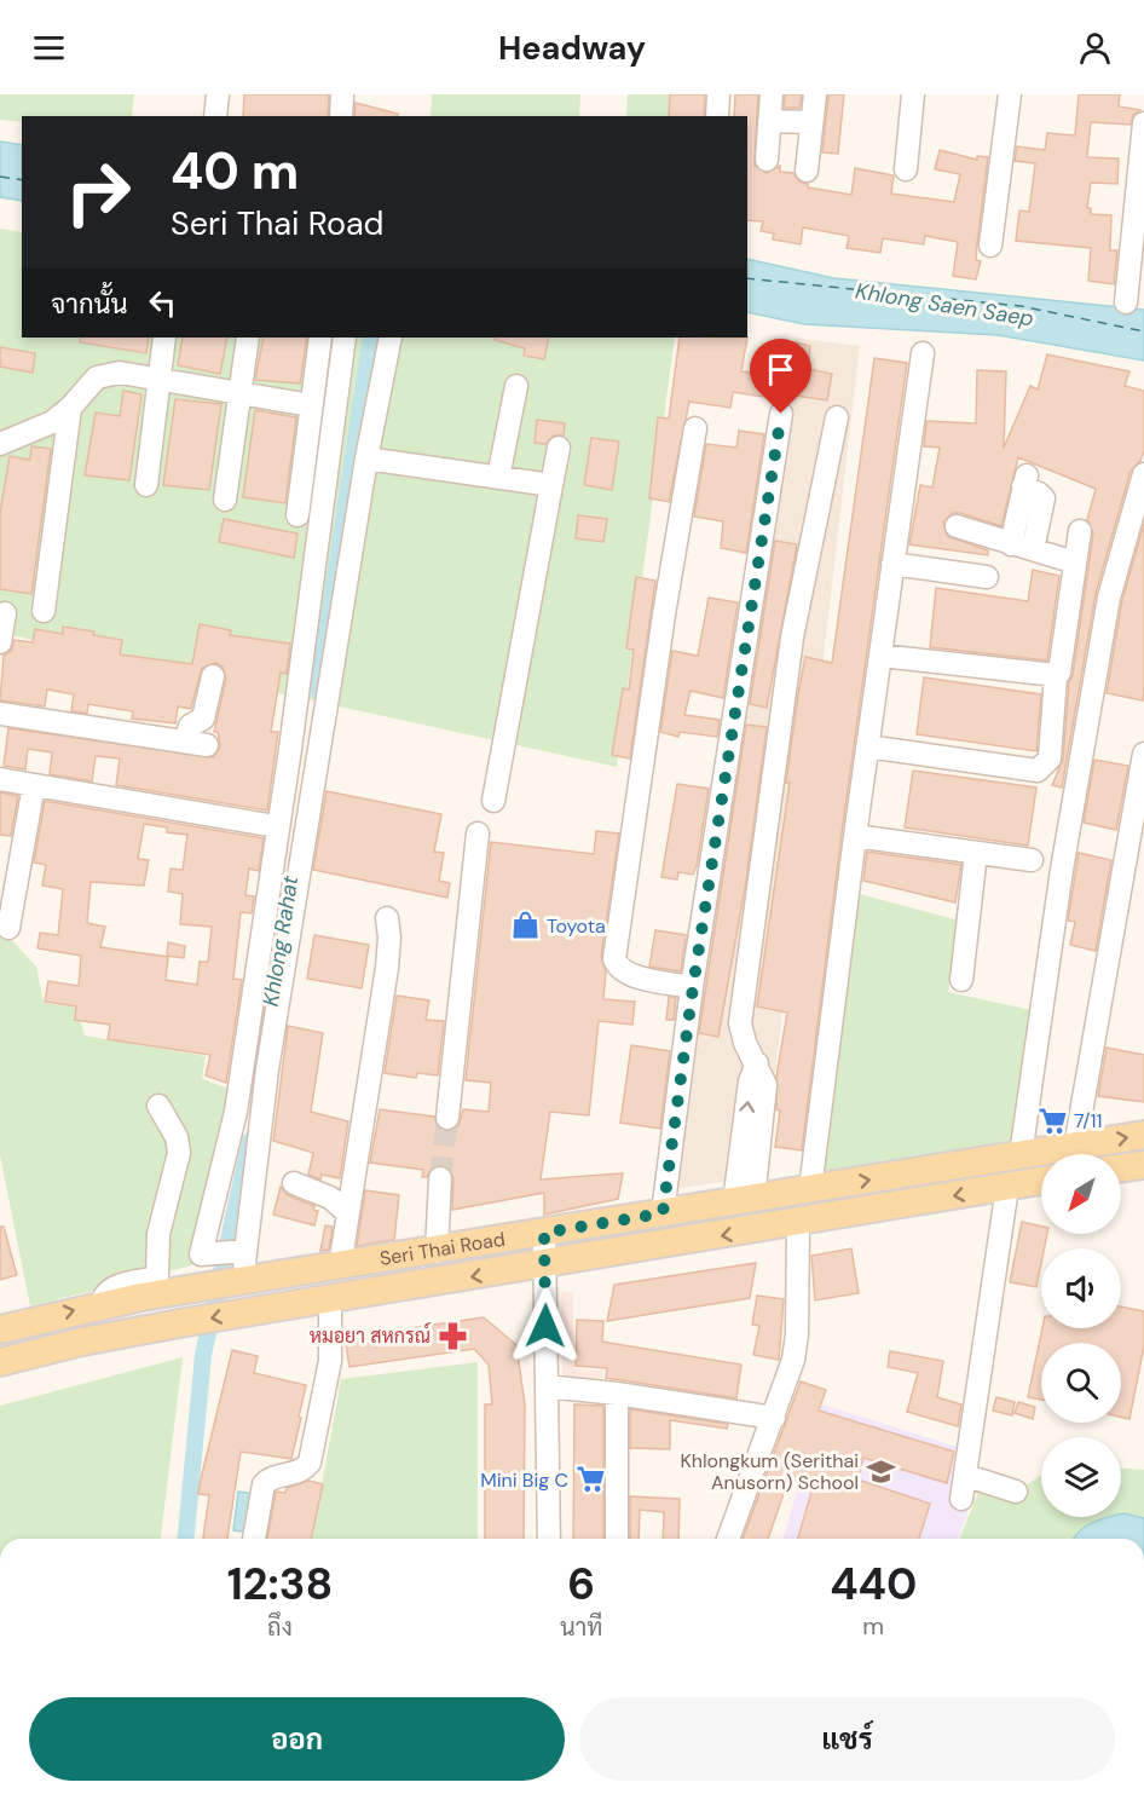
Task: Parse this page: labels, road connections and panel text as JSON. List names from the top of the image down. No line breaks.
{"streets":{"main road":["Seri Thai Road"]},"water":["Khlong Saen Saep","Khlong Rahat"],"places":{"shop":["Toyota"],"supermarket":["7/11","Mini Big C"],"pharmacy":["หมอยา สหกรณ์"],"school or university":["Khlongkum (Serithai Anusorn) School"]},"north":"bottom left","page":{"header":"Headway","turn":["40 m","Seri Thai Road"],"then":"จากนั้น","eta":["12:38","ถึง","6","นาที","440","m"],"buttons":["ออก","แชร์"]}}
